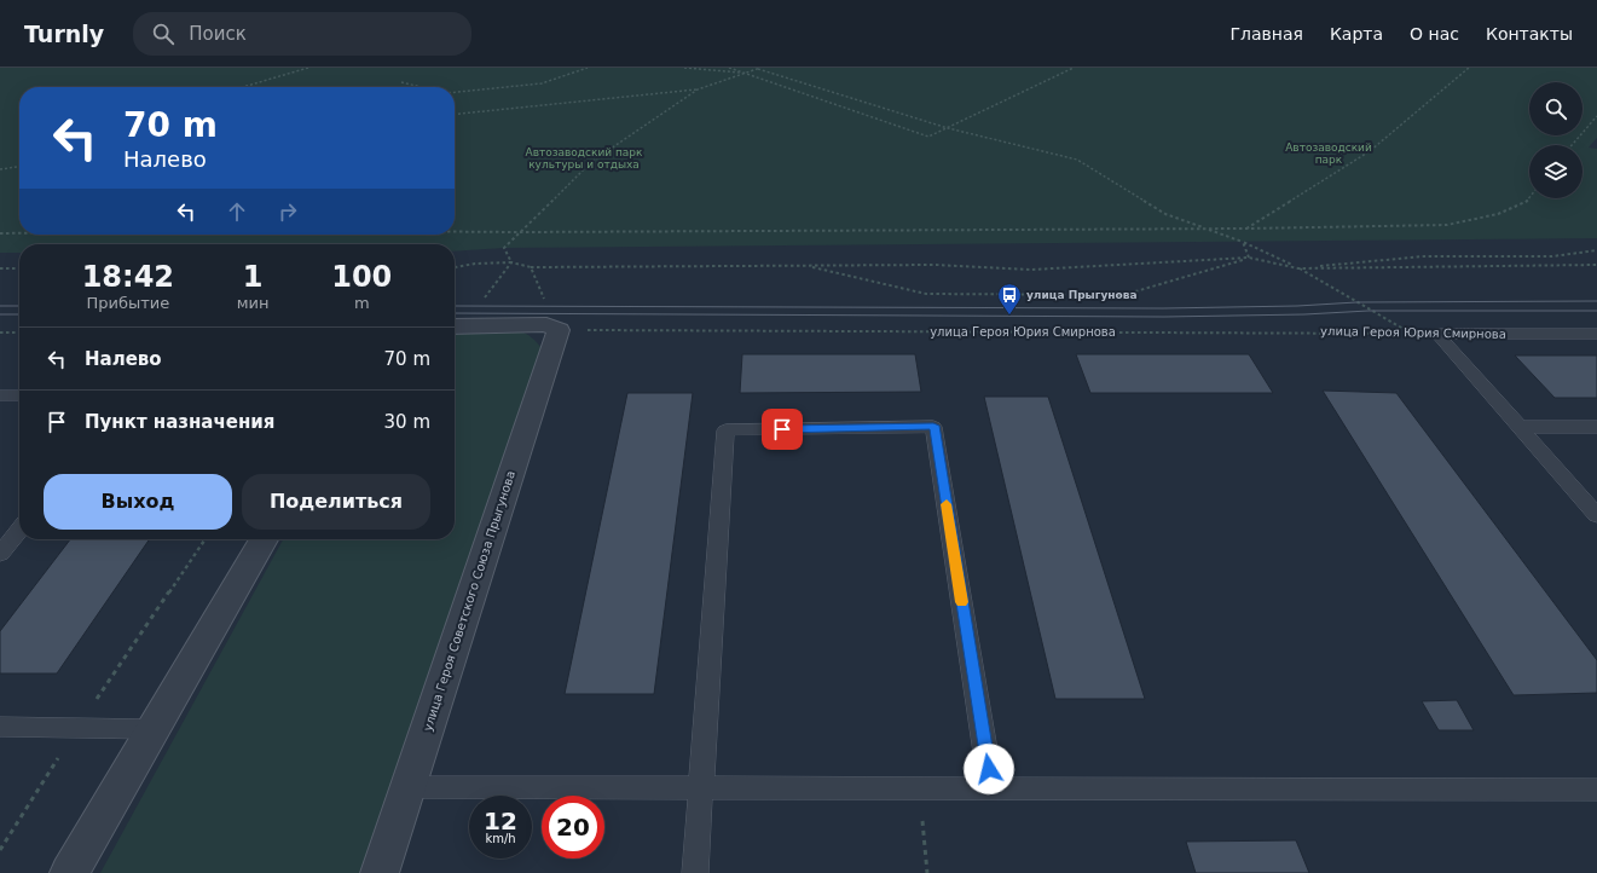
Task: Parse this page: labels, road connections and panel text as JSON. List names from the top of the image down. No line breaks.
{"streets":{"street":["улица Героя Советского Союза Прыгунова"],"lane":["улица Героя Юрия Смирнова"]},"crossings":[["улица Героя Юрия Смирнова","улица Героя Советского Союза Прыгунова"]],"parks":["Автозаводский парк","Автозаводский парк культуры и отдыха"],"places":{"bus stop":["улица Прыгунова"]},"page":{"header":"Turnly","search":"Поиск","nav":["Главная","Карта","О нас","Контакты"],"turn":["70 m","Налево"],"eta":["18:42","Прибытие","1","мин","100","m"],"list":[{"name":"Налево","value":"70 m"},{"name":"Пункт назначения","value":"30 m"}],"buttons":["Выход","Поделиться"],"speed":"12 km/h","limit":"20"}}
